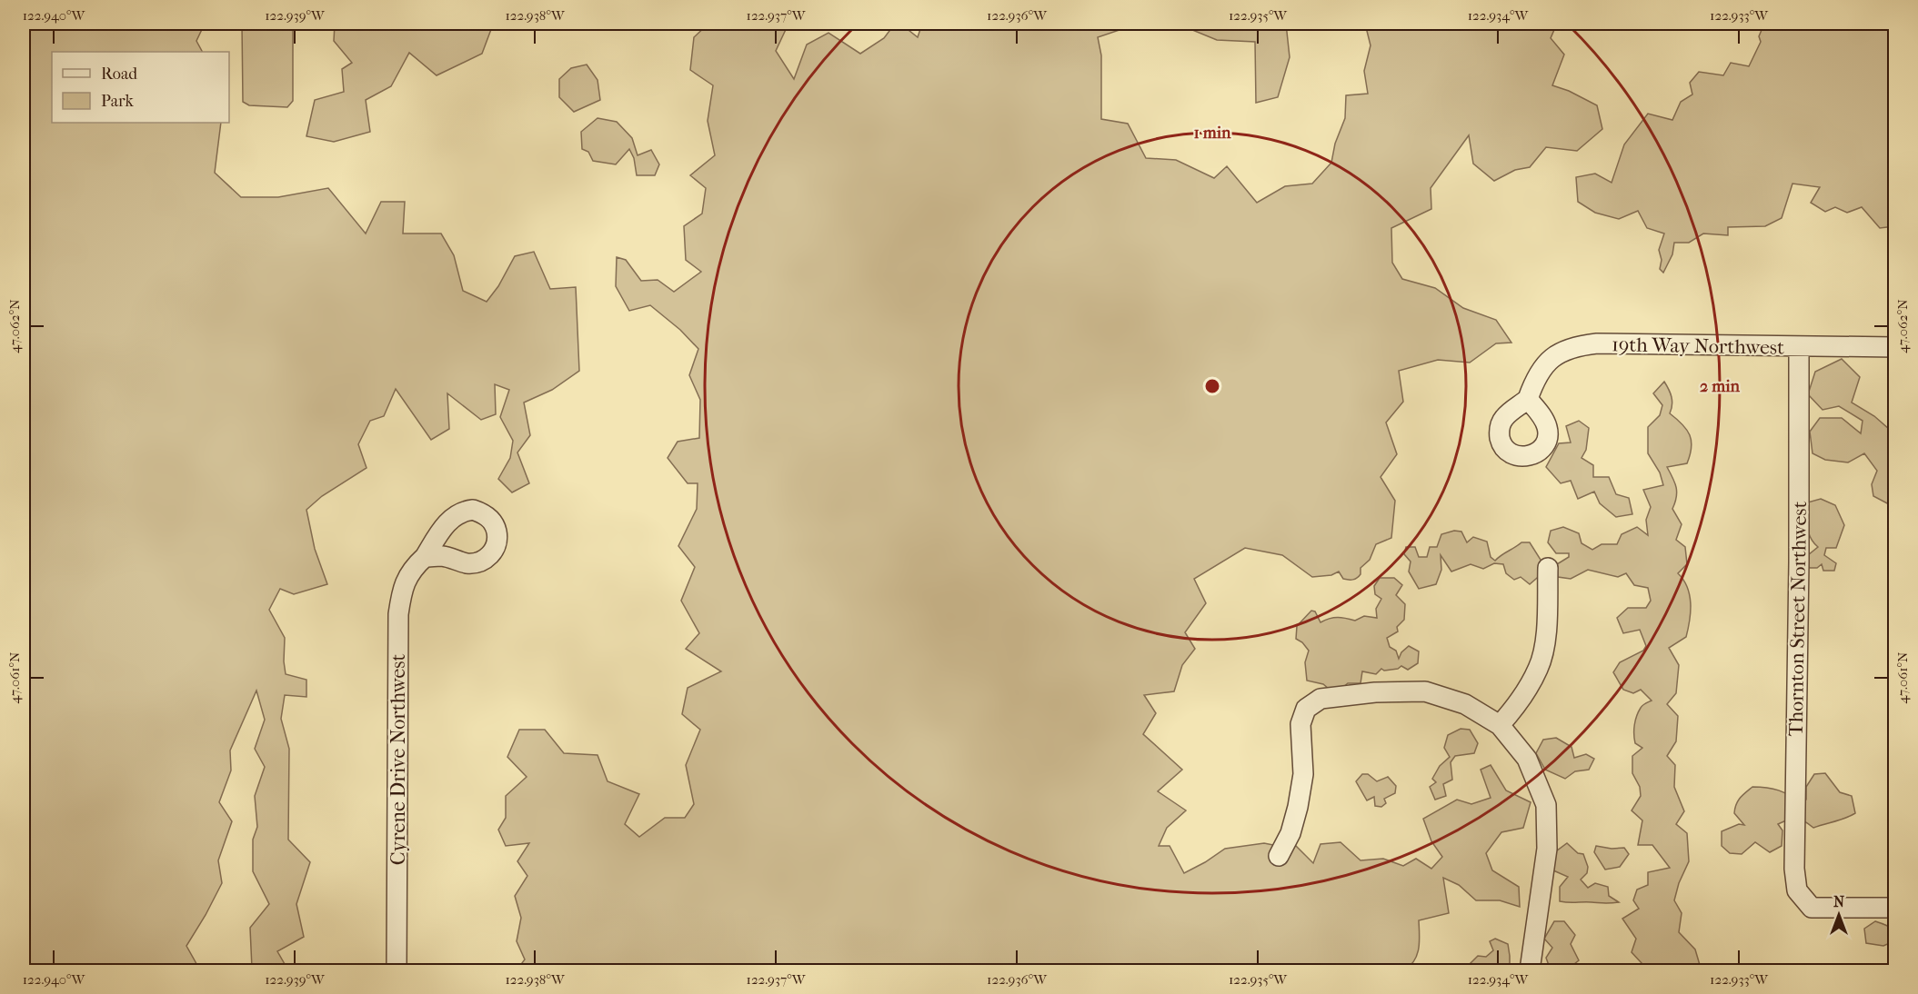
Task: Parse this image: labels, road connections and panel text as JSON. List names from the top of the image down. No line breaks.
{"streets":{"street":["19th Way Northwest","Thornton Street Northwest","Cyrene Drive Northwest"]},"crossings":[["19th Way Northwest","Thornton Street Northwest"]],"legend":["Road","Park"],"north":"top","coordinates":["122.940°W","122.939°W","122.938°W","122.937°W","122.936°W","122.935°W","122.934°W","122.933°W","47.062°N","47.061°N"],"rings":["1 min","2 min"]}
